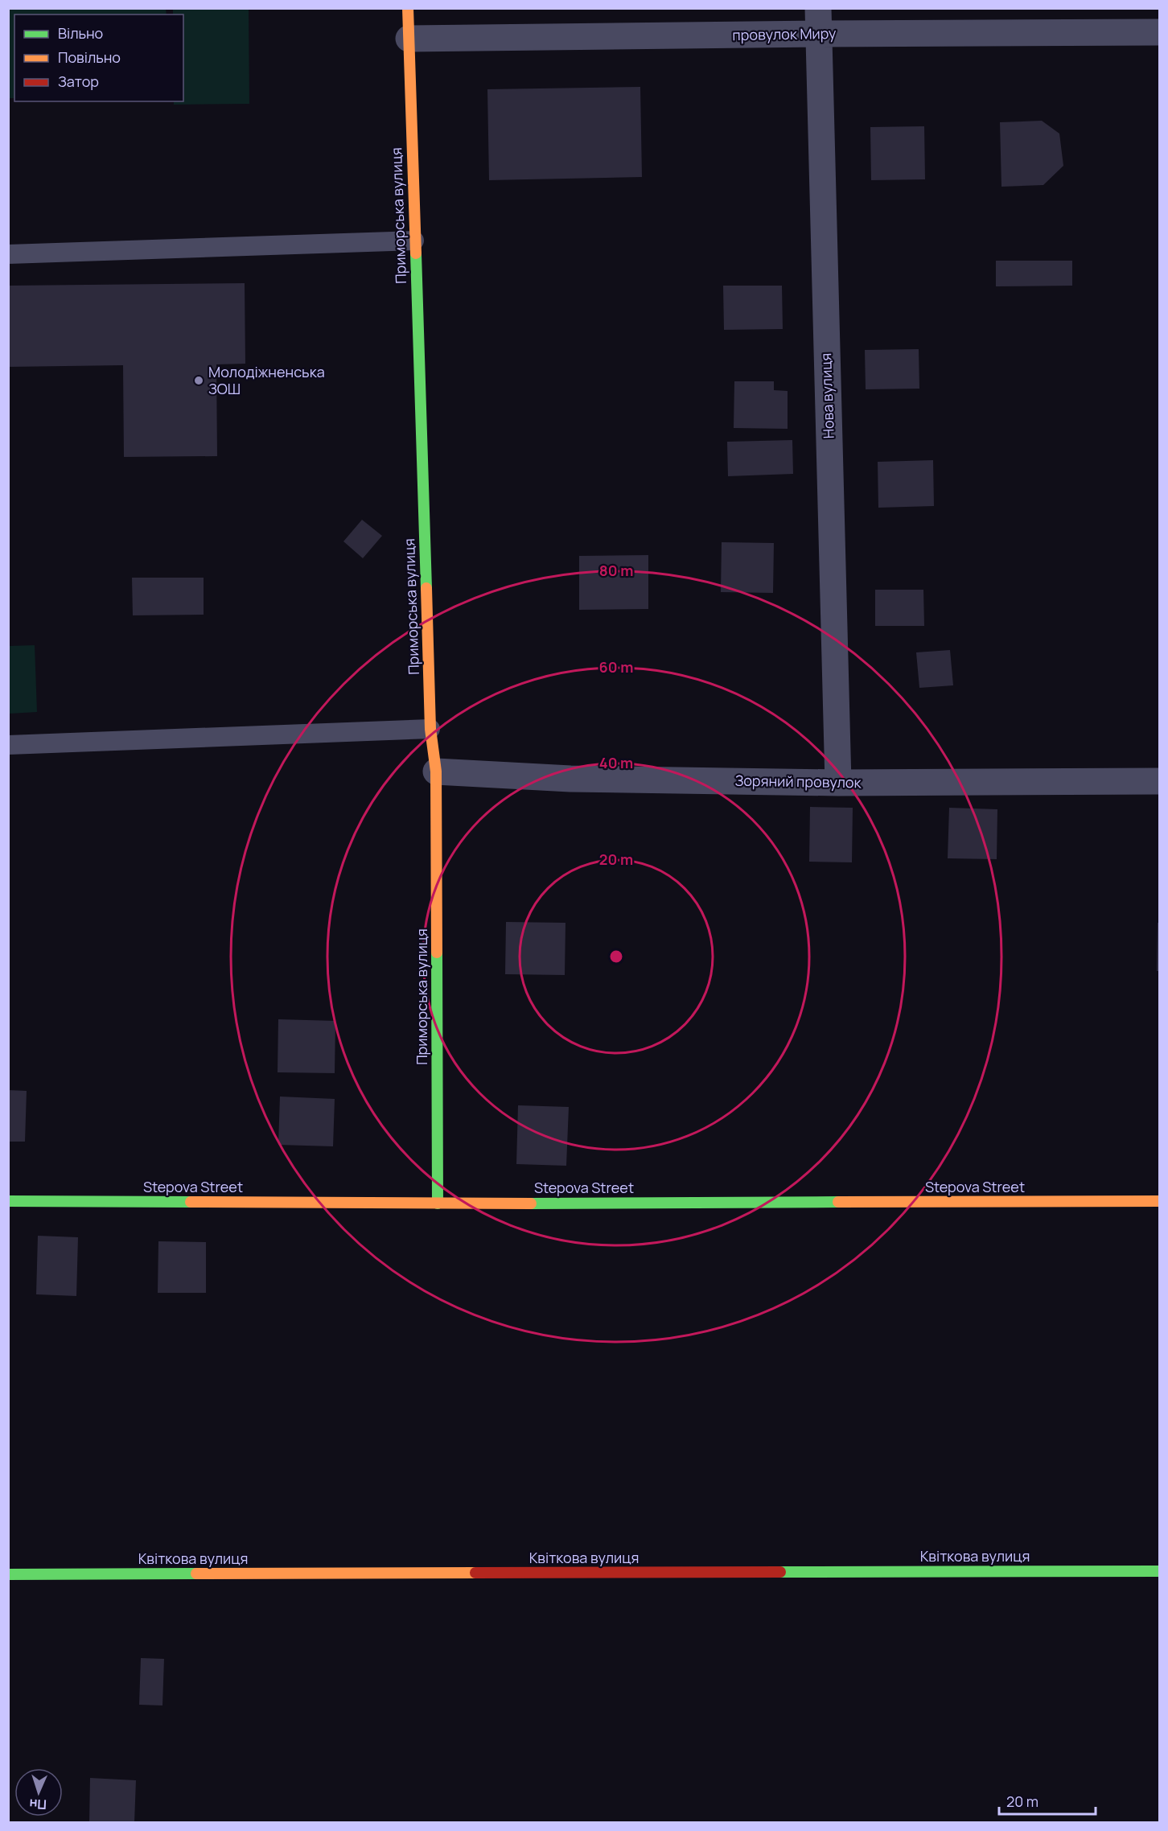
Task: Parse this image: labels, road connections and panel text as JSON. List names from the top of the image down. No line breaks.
{"streets":{"street":["провулок Миру","Приморська вулиця","Нова вулиця","Зоряний провулок","Stepova Street","Квіткова вулиця"]},"crossings":[["провулок Миру","Приморська вулиця"],["провулок Миру","Нова вулиця"],["Приморська вулиця","Зоряний провулок"],["Приморська вулиця","Stepova Street"],["Нова вулиця","Зоряний провулок"]],"places":["Молодіжненська ЗОШ"],"legend":["Вільно","Повільно","Затор"],"scale_bar":"20 m","north":"bottom","rings":["80 m","60 m","40 m","20 m"]}
